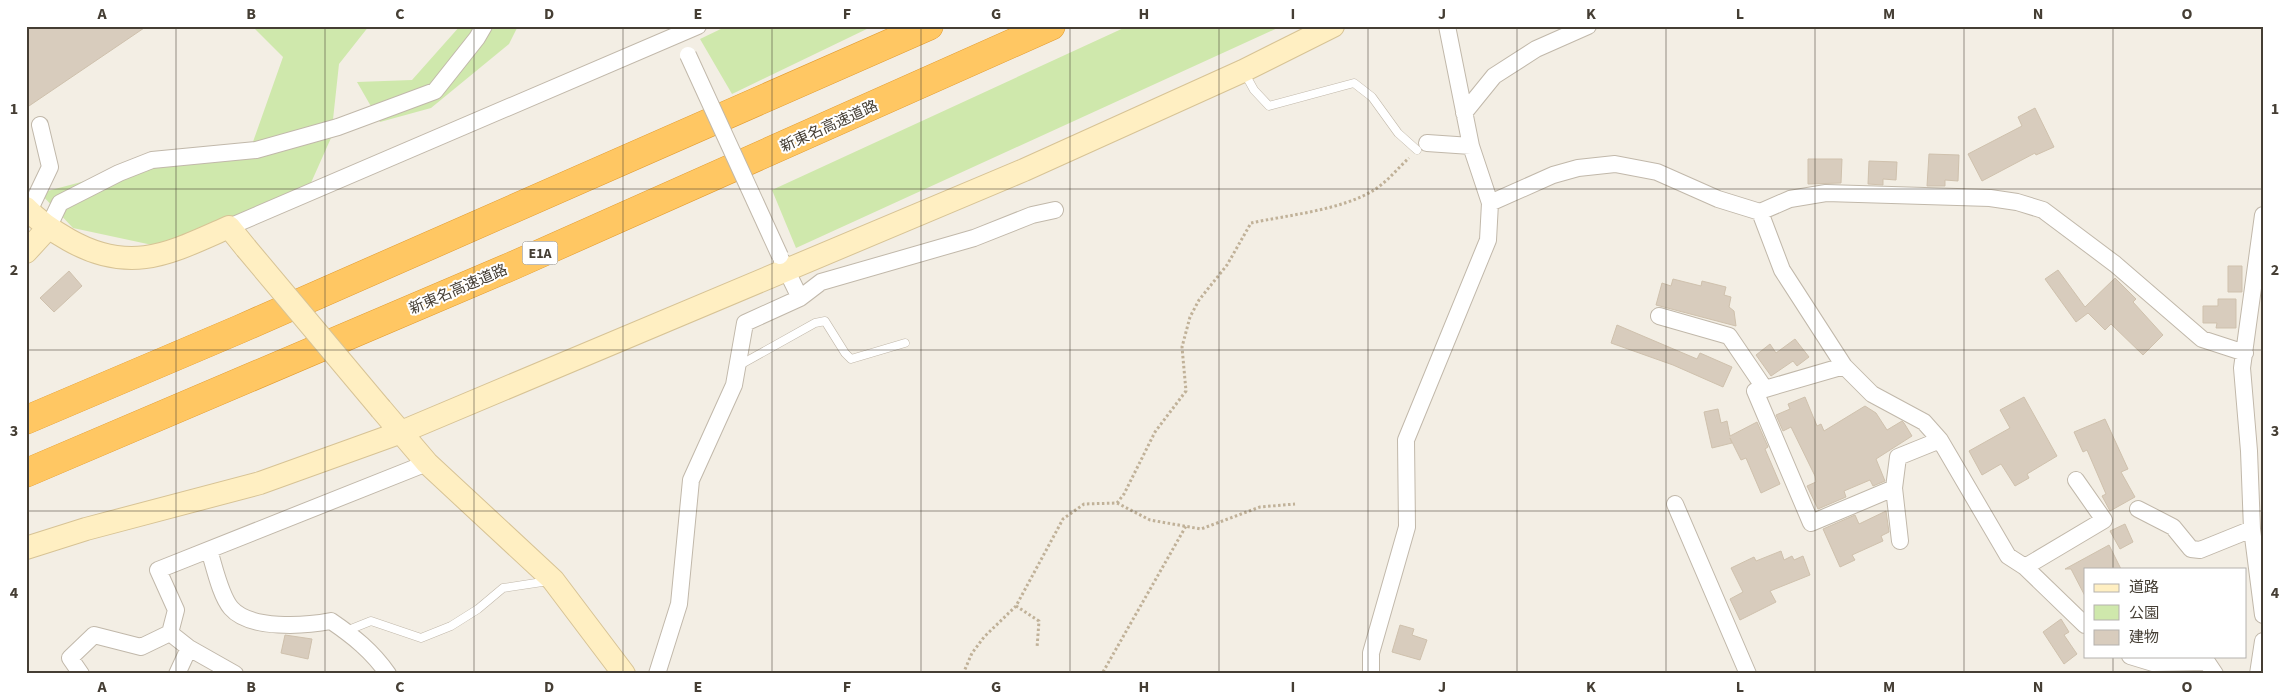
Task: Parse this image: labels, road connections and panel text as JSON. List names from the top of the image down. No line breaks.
{"streets":{"highway":["新東名高速道路","E1A"]},"legend":["道路","公園","建物"],"grid":{"columns":["A","B","C","D","E","F","G","H","I","J","K","L","M","N","O"],"rows":["1","2","3","4"]}}
